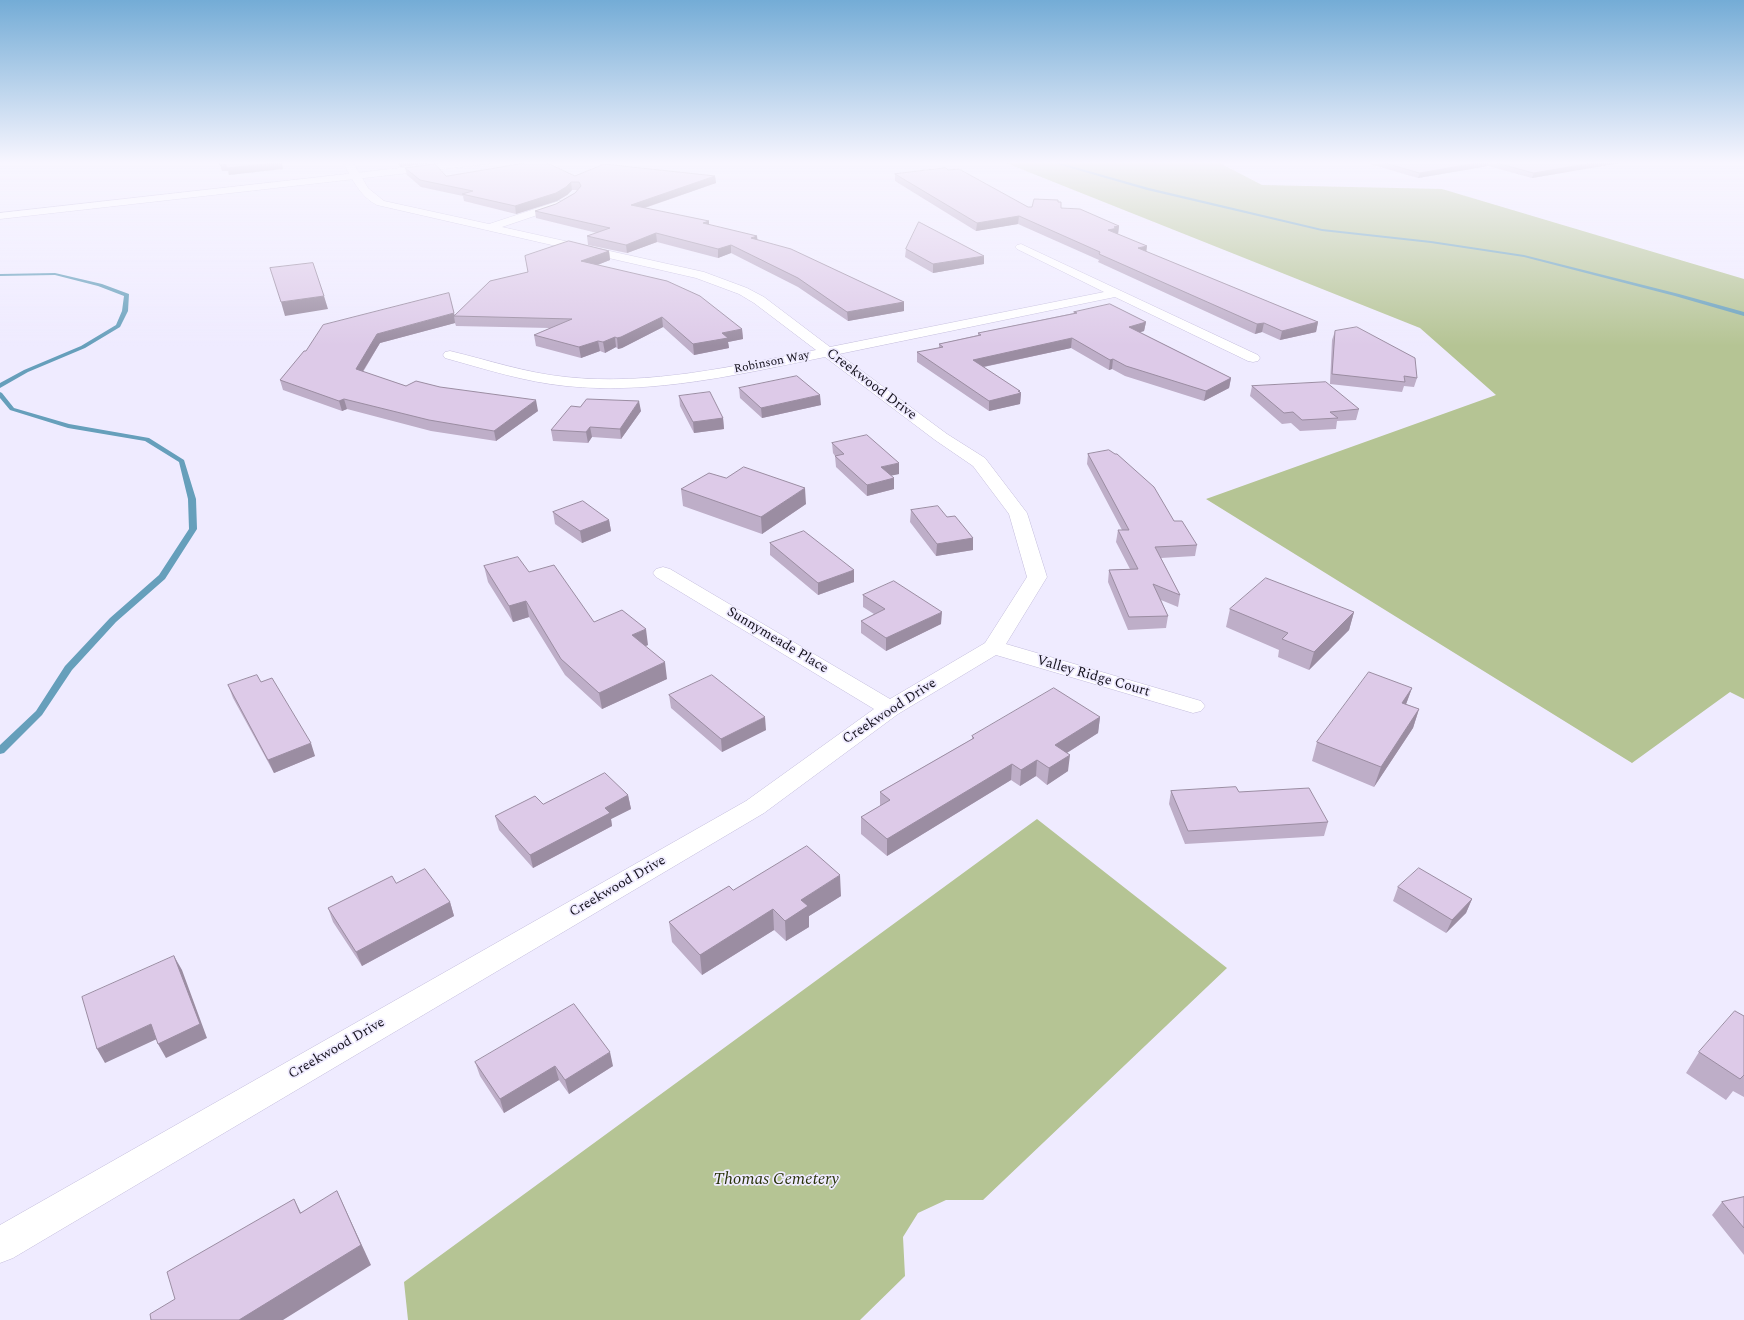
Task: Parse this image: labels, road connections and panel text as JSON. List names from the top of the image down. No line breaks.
{"streets":{"street":["Robinson Way","Creekwood Drive","Sunnymeade Place","Valley Ridge Court"]},"crossings":[["Robinson Way","Creekwood Drive"],["Creekwood Drive","Sunnymeade Place"],["Creekwood Drive","Valley Ridge Court"]],"parks":["Thomas Cemetery"]}
